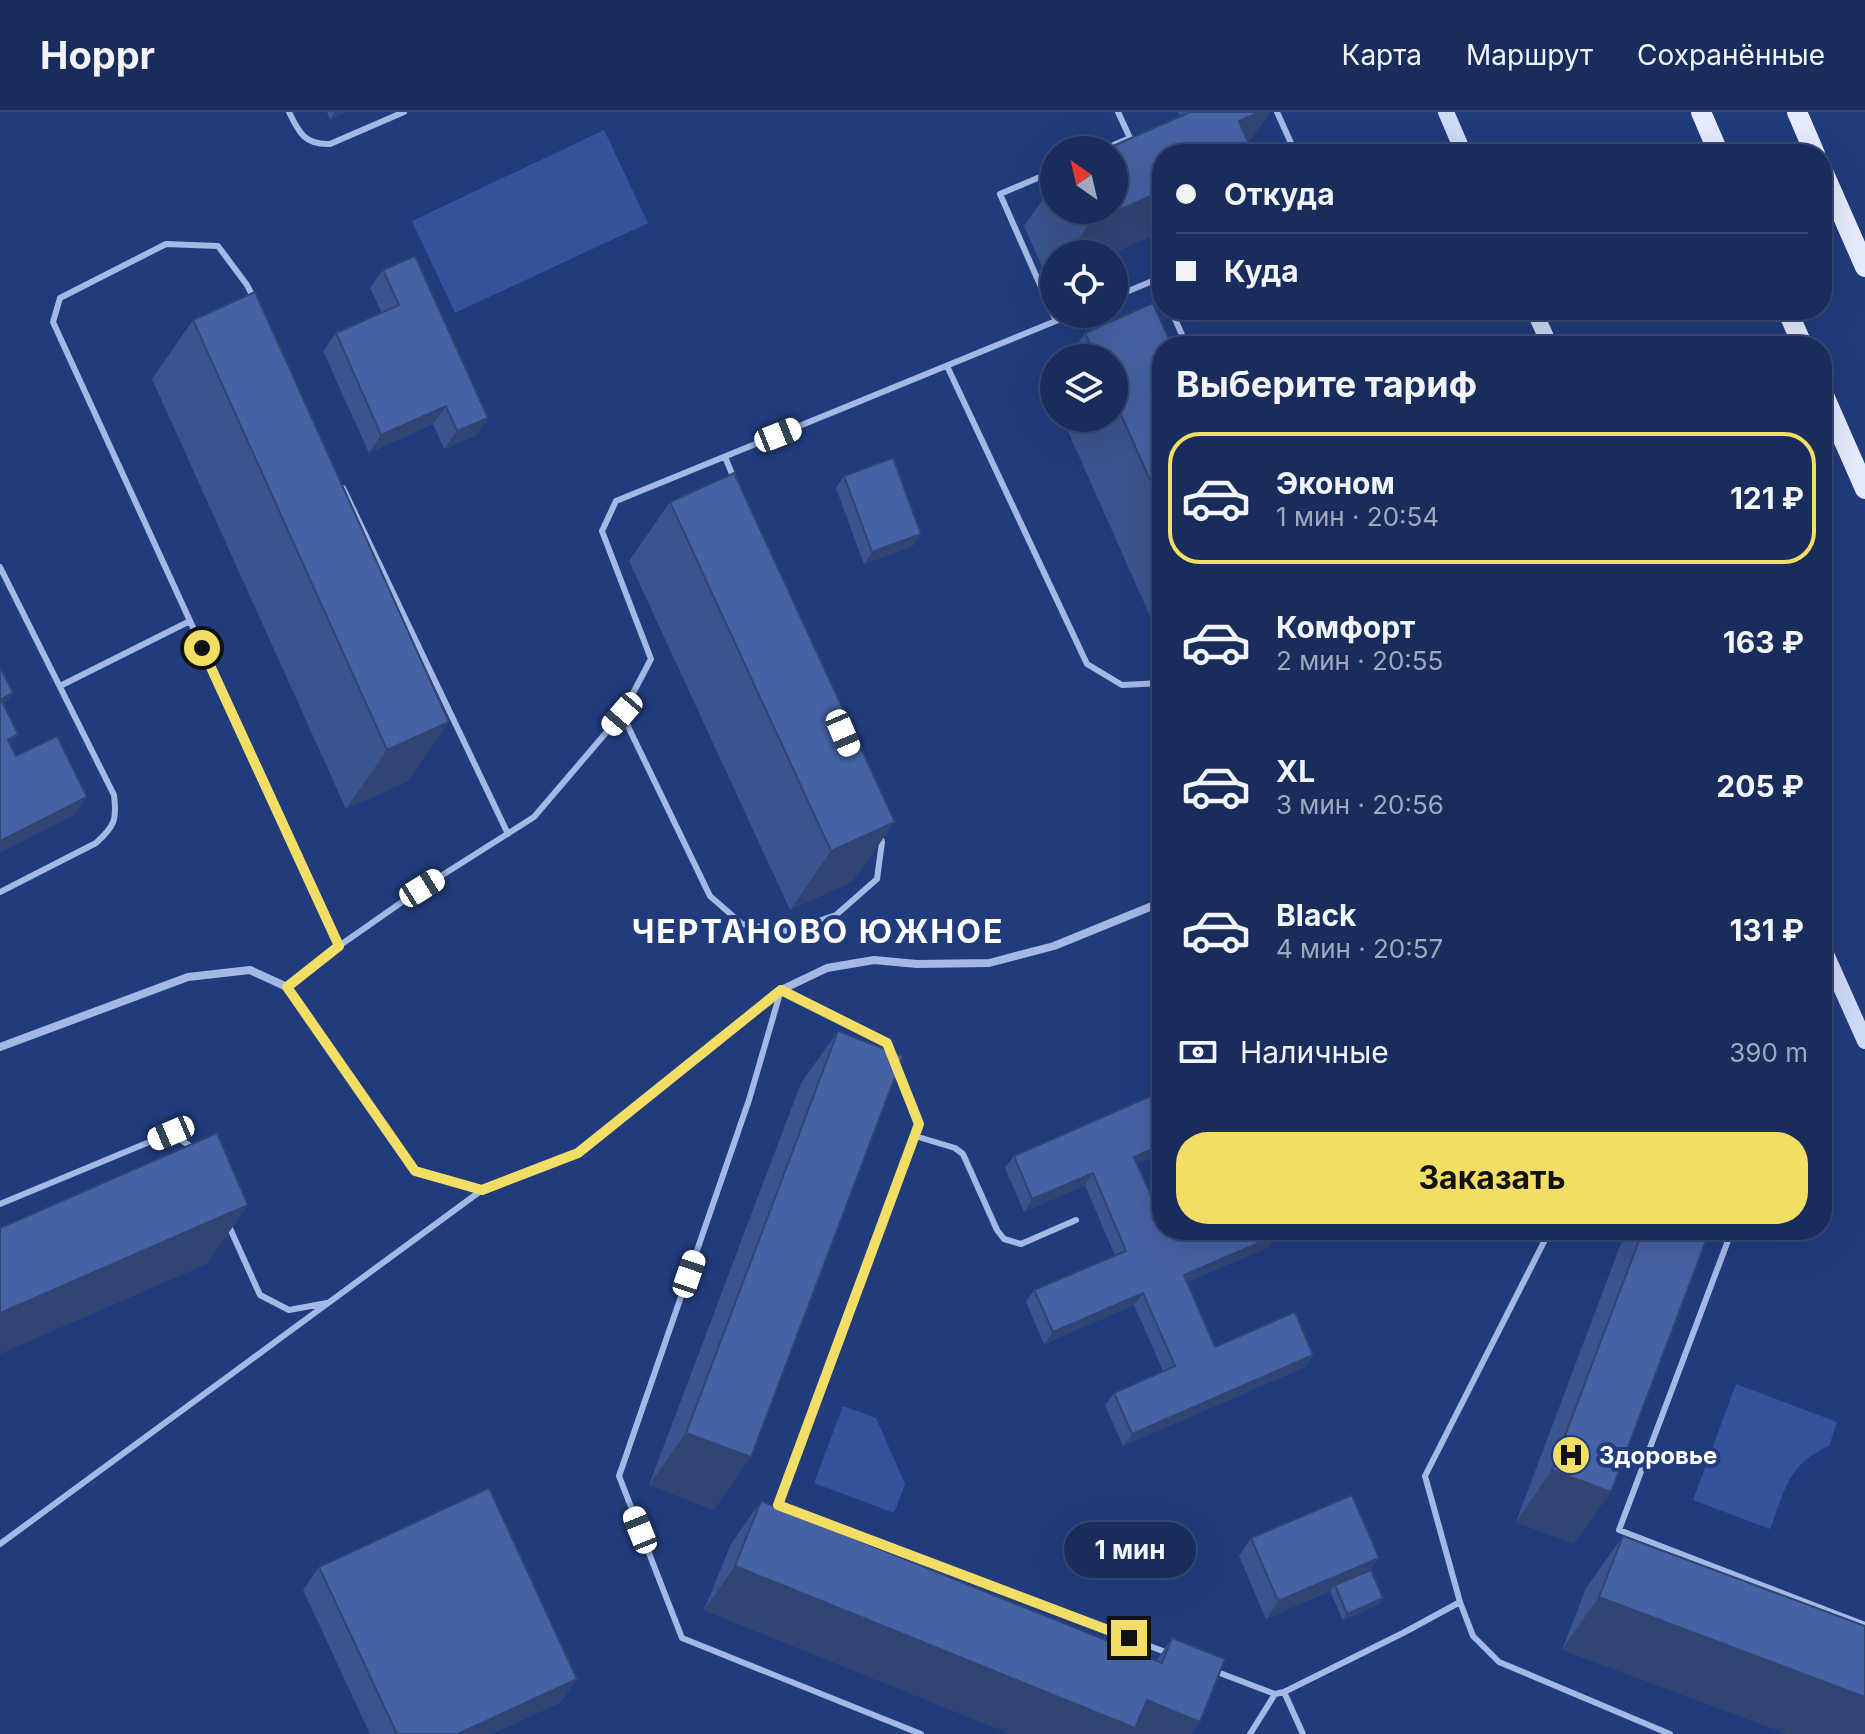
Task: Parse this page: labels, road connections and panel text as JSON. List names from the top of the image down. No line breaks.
{"districts":["ЧЕРТАНОВО ЮЖНОЕ"],"places":{"hospital":["Здоровье"]},"north":"top left","page":{"header":"Hoppr","nav":["Карта","Маршрут","Сохранённые"],"banner":["Откуда","Куда"],"heading":"Выберите тариф","list":[{"name":"Эконом","note":"1 мин · 20:54","value":"121 ₽"},{"name":"Комфорт","note":"2 мин · 20:55","value":"163 ₽"},{"name":"XL","note":"3 мин · 20:56","value":"205 ₽"},{"name":"Black","note":"4 мин · 20:57","value":"131 ₽"}],"pay":["Наличные","390 m"],"buttons":"Заказать","bubble":"1 мин"}}
